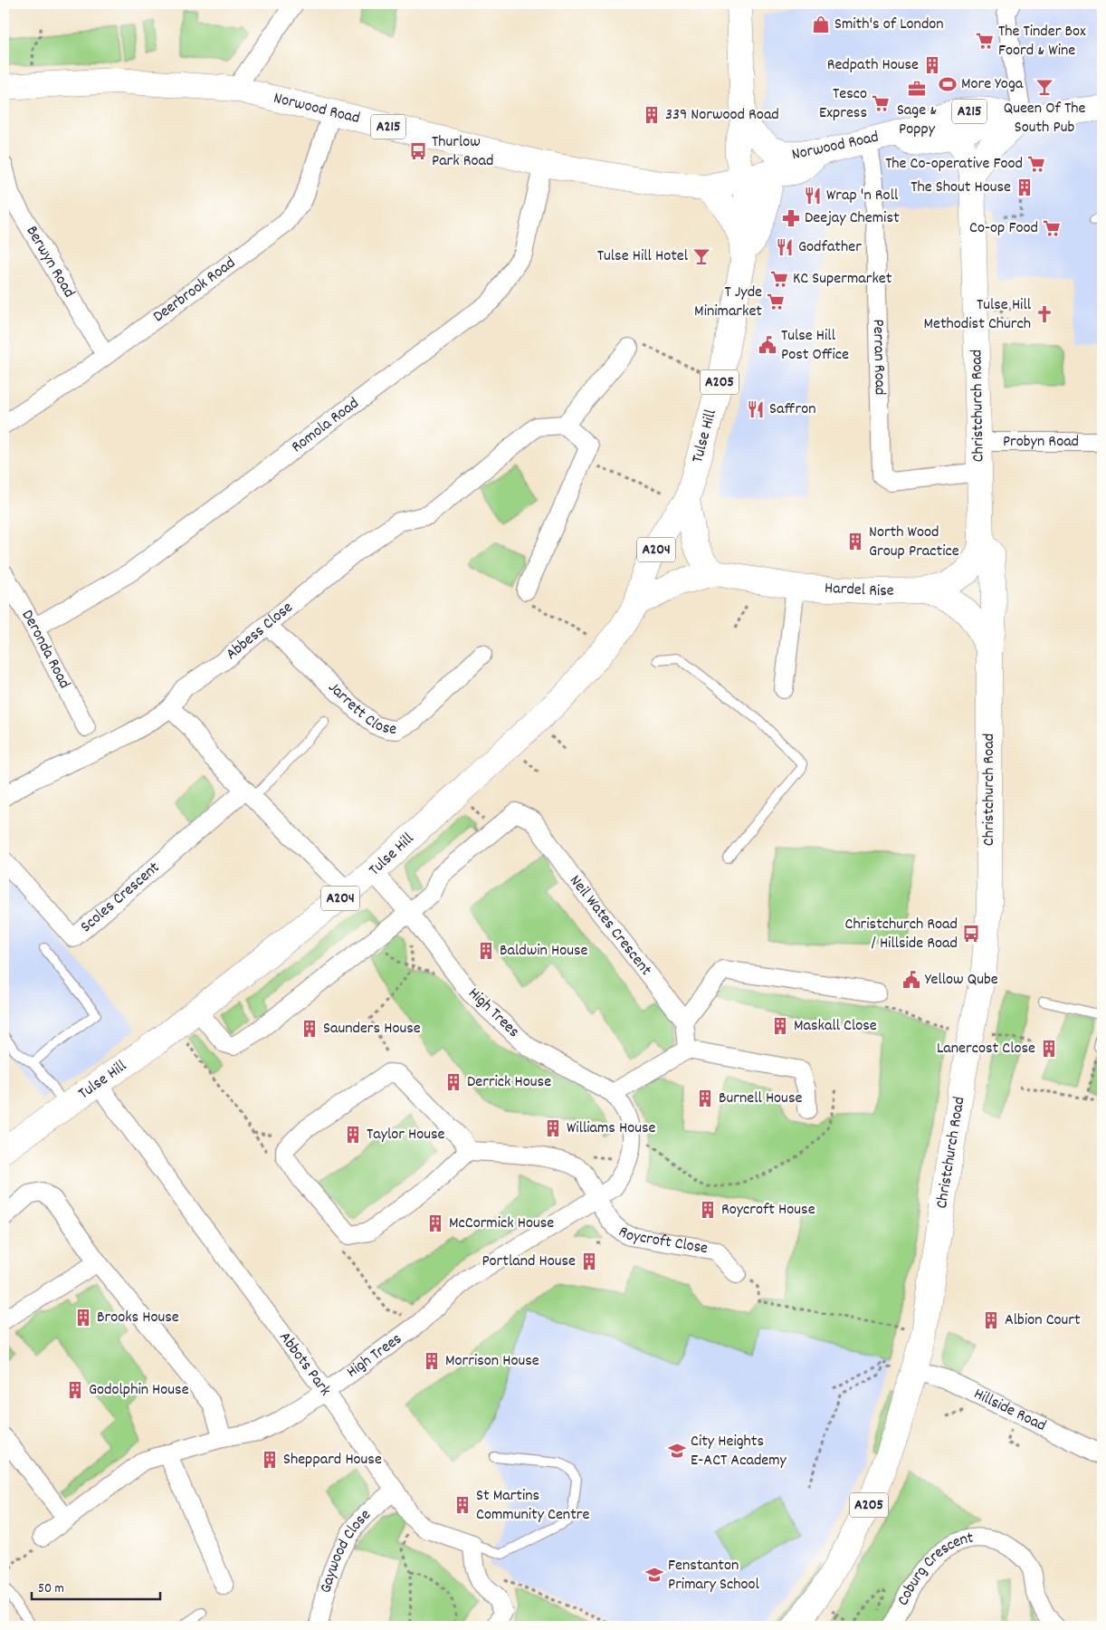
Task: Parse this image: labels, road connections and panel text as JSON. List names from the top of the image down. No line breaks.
{"streets":{"main road":["Norwood Road","A215","A205","Christchurch Road","Tulse Hill","A204","Hardel Rise"],"street":["Berwyn Road","Deerbrook Road","Perran Road","Romola Road","Probyn Road","Abbess Close","Deronda Road","Jarrett Close","Scoles Crescent","Neil Wates Crescent","High Trees","Roycroft Close","Abbots Park","Hillside Road","Gaywood Close","Coburg Crescent"]},"crossings":[["Norwood Road","A215"],["Norwood Road","Deerbrook Road"],["Norwood Road","Perran Road"],["Norwood Road","A205"],["Norwood Road","Christchurch Road"],["Norwood Road","Romola Road"],["Norwood Road","Tulse Hill"],["A215","Christchurch Road"],["Berwyn Road","Deerbrook Road"],["Perran Road","Christchurch Road"],["A205","Christchurch Road"],["A205","Tulse Hill"],["A205","A204"],["A205","Hardel Rise"],["Christchurch Road","Probyn Road"],["Christchurch Road","Hardel Rise"],["Christchurch Road","Hillside Road"],["Romola Road","Deronda Road"],["Tulse Hill","A204"],["Tulse Hill","High Trees"],["Tulse Hill","Abbots Park"],["A204","Hardel Rise"],["Abbess Close","Jarrett Close"],["Neil Wates Crescent","High Trees"],["High Trees","Roycroft Close"],["High Trees","Abbots Park"],["Abbots Park","Gaywood Close"]],"places":{"shop":["Smith's of London"],"supermarket":["The Tinder Box Foord & Wine","Tesco Express","The Co-operative Food","Co-op Food","KC Supermarket","T Jyde Minimarket"],"building":["Redpath House","339 Norwood Road","The Shout House","North Wood Group Practice","Baldwin House","Maskall Close","Saunders House","Lanercost Close","Derrick House","Burnell House","Williams House","Taylor House","Roycroft House","McCormick House","Portland House","Brooks House","Albion Court","Morrison House","Godolphin House","Sheppard House","St Martins Community Centre"],"sports":["More Yoga"],"bar":["Queen Of The South Pub","Tulse Hill Hotel"],"office":["Sage & Poppy"],"bus stop":["Thurlow Park Road","Christchurch Road / Hillside Road"],"restaurant":["Wrap 'n Roll","Godfather","Saffron"],"pharmacy":["Deejay Chemist"],"church":["Tulse Hill Methodist Church"],"public building":["Tulse Hill Post Office","Yellow Qube"],"school or university":["City Heights E-ACT Academy","Fenstanton Primary School"]},"scale_bar":"50 m"}
